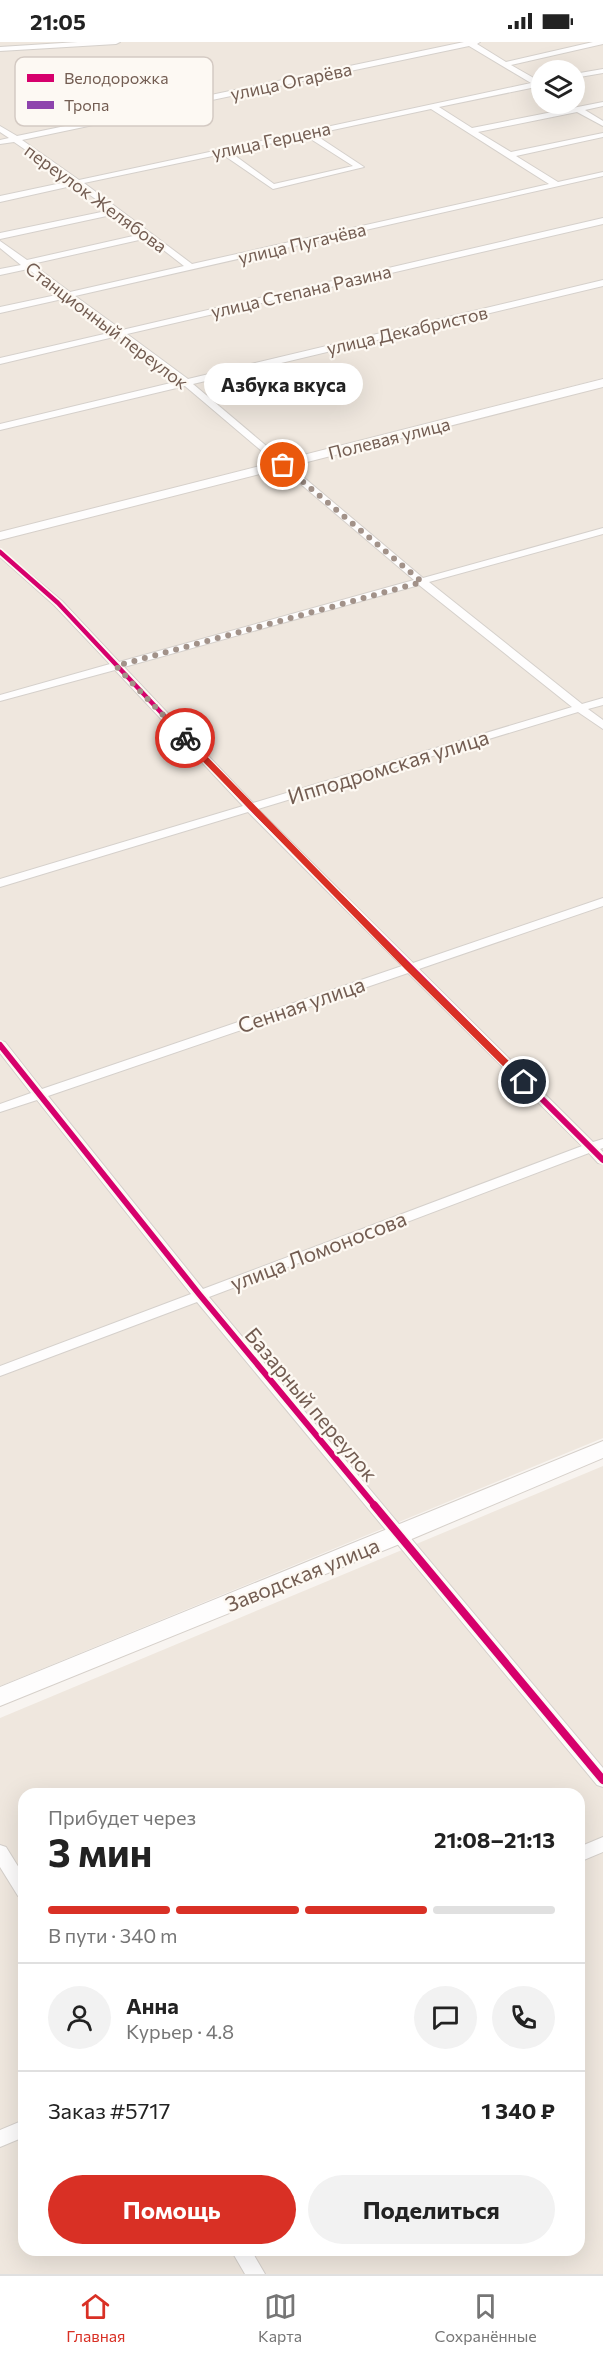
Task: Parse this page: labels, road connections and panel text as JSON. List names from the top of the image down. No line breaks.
{"streets":{"street":["улица Огарёва","улица Герцена","переулок Желябова","улица Пугачёва","улица Степана Разина","Станционный переулок","улица Декабристов","Полевая улица","Ипподромская улица","Сенная улица","улица Ломоносова","Базарный переулок","Заводская улица"]},"crossings":[["улица Огарёва","переулок Желябова"],["улица Герцена","переулок Желябова"],["переулок Желябова","улица Пугачёва"],["улица Пугачёва","Станционный переулок"],["улица Степана Разина","Станционный переулок"],["Станционный переулок","улица Декабристов"],["Станционный переулок","Полевая улица"],["Станционный переулок","Ипподромская улица"],["Сенная улица","Базарный переулок"],["улица Ломоносова","Базарный переулок"],["Базарный переулок","Заводская улица"]],"places":["Азбука вкуса"],"legend":["Велодорожка","Тропа"],"page":{"status":"21:05","bubble":"Азбука вкуса","heading":["3 мин","Прибудет через","21:08–21:13"],"panel":["Анна","Курьер · 4.8","Заказ #5717","1 340 ₽"],"bar":"В пути · 340 m","buttons":["Помощь","Поделиться"],"tabs":["Главная","Карта","Сохранённые"]}}
